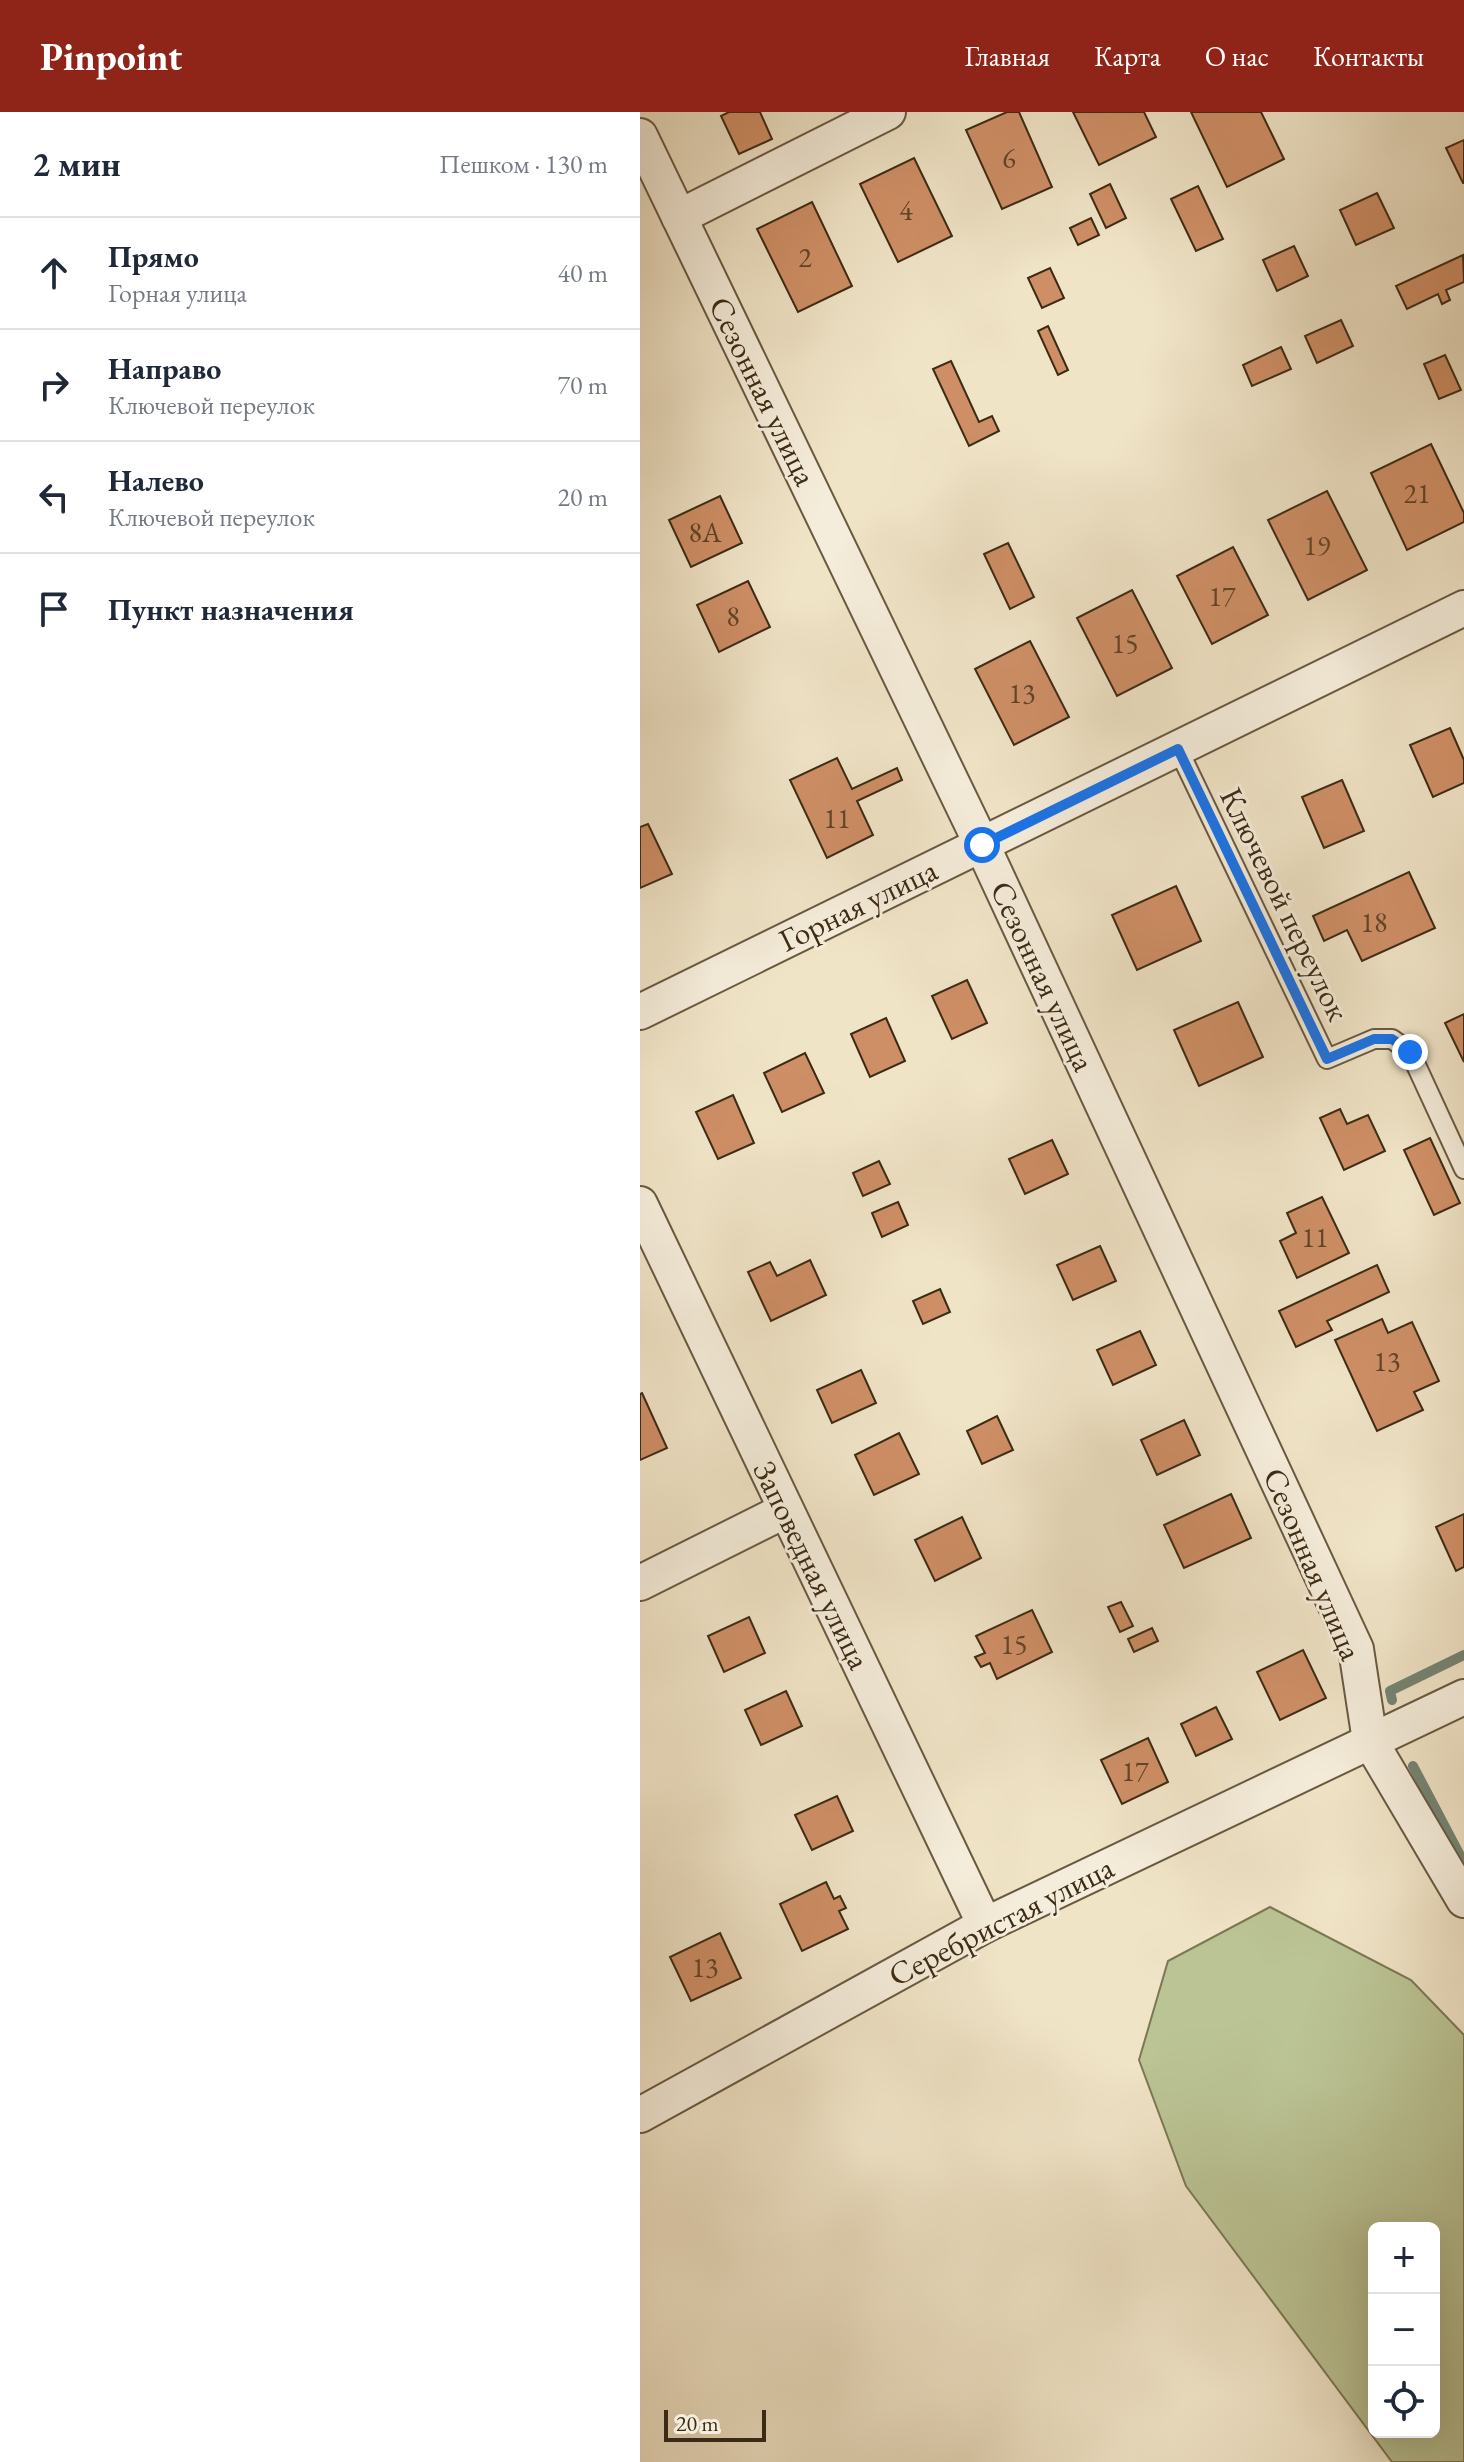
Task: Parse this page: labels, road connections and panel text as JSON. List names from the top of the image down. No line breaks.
{"streets":{"street":["Сезонная улица","Горная улица","Заповедная улица","Серебристая улица"],"lane":["Ключевой переулок"]},"crossings":[["Сезонная улица","Горная улица"],["Сезонная улица","Серебристая улица"],["Ключевой переулок","Горная улица"],["Заповедная улица","Серебристая улица"]],"house_numbers":["6","4","2","21","8А","19","17","8","15","13","11","18","11","13","15","17","13"],"scale_bar":"20 m","page":{"header":"Pinpoint","nav":["Главная","Карта","О нас","Контакты"],"heading":["2 мин","Пешком · 130 m"],"list":[["Прямо","Горная улица","40 m"],["Направо","Ключевой переулок","70 m"],["Налево","Ключевой переулок","20 m"],"Пункт назначения"],"map_buttons":["+","−"],"scale":"20 m"}}
